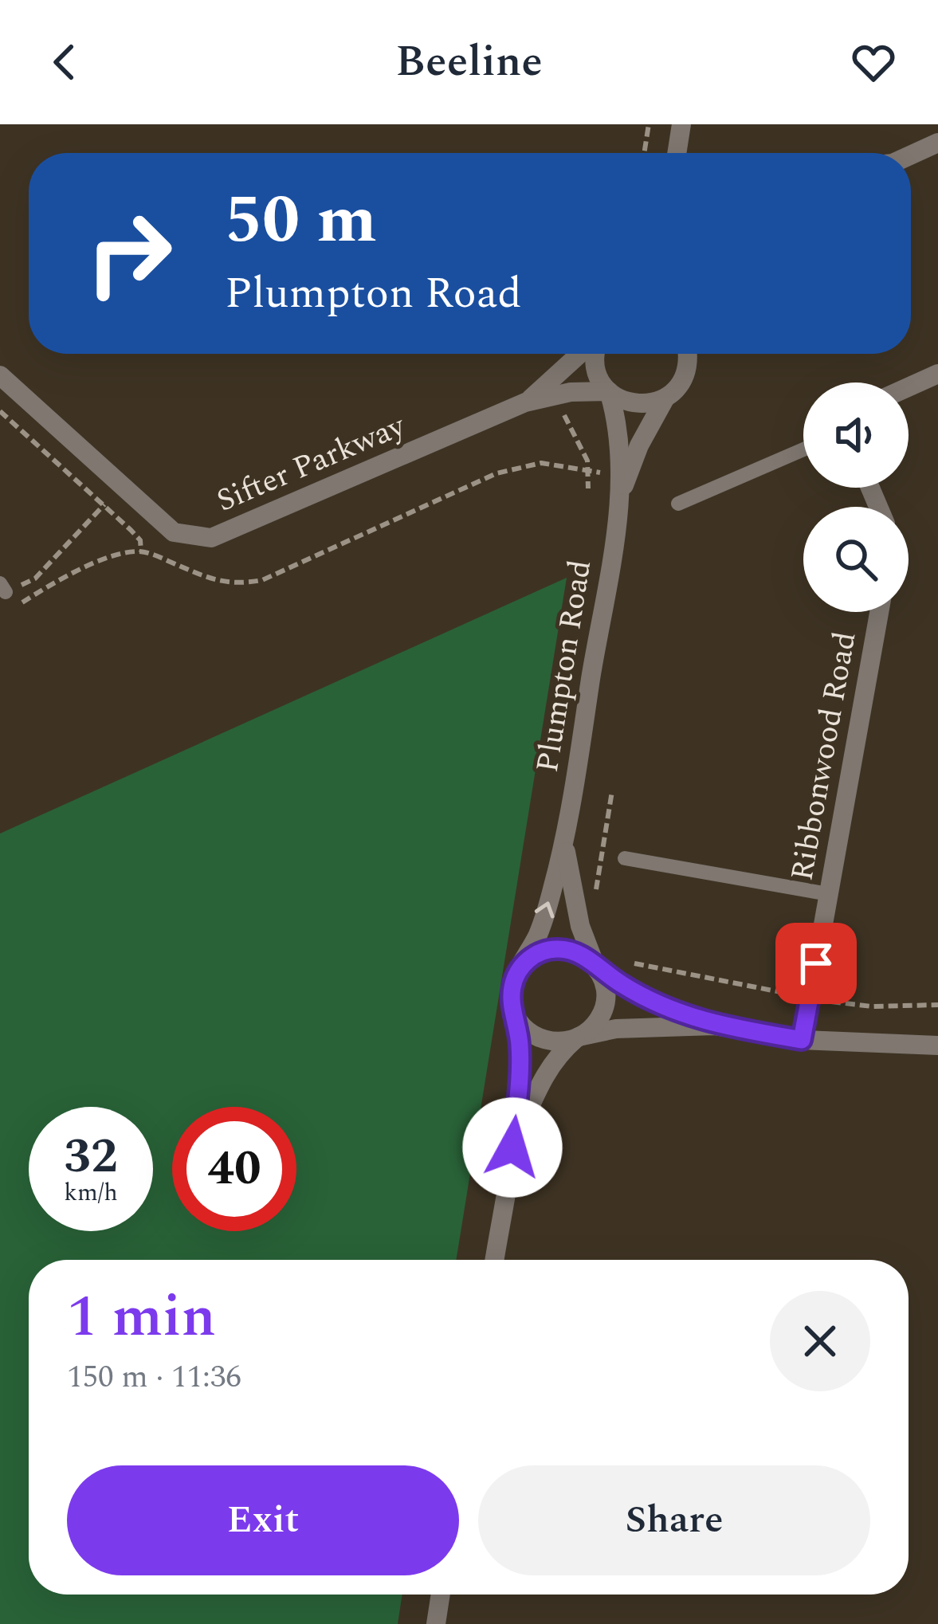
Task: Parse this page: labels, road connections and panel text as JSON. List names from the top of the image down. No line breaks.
{"streets":{"street":["Sifter Parkway","Plumpton Road","Ribbonwood Road"]},"crossings":[["Sifter Parkway","Plumpton Road"]],"page":{"header":"Beeline","turn":["50 m","Plumpton Road"],"speed":"32 km/h","limit":"40","heading":["1 min","150 m · 11:36"],"buttons":["Exit","Share"]}}
